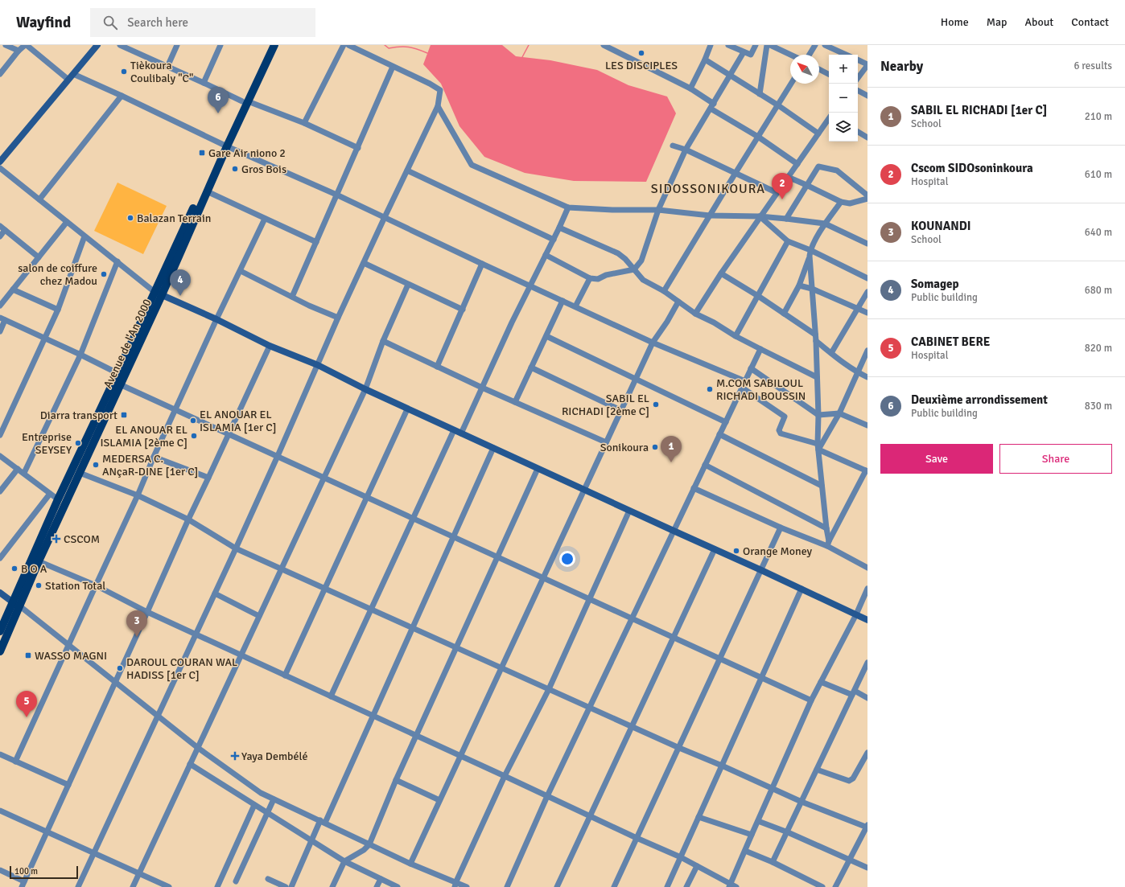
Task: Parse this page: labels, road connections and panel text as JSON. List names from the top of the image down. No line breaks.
{"streets":{"main road":["Avenue de l'An 2000"]},"districts":["SIDOSSONIKOURA"],"places":{"other":["LES DISCIPLES","Tièkoura Coulibaly \"C\"","Gros Bois","Balazan Terrain","salon de coiffure chez Madou","M.COM SABILOUL RICHADI BOUSSIN","SABIL EL RICHADI [2ème C]","EL ANOUAR EL ISLAMIA [1er C]","EL ANOUAR EL ISLAMIA [2ème C]","Entreprise SEYSEY","Sonikoura","MEDERSA C. ANçaR-DINE [1er C]","Orange Money","B O A","Station Total","DAROUL COURAN WAL HADISS [1er C]"],"transit":["Gare Air niono 2","Diarra transport","WASSO MAGNI"],"health":["CSCOM","Yaya Dembélé"]},"scale_bar":"100 m","north":"top left","page":{"header":"Wayfind","search":"Search here","nav":["Home","Map","About","Contact"],"heading":["Nearby","6 results"],"map_buttons":["+","−"],"pins":["6","2","4","1","3","5"],"list":[{"mark":"1","name":"SABIL EL RICHADI [1er C]","note":"School","value":"210 m"},{"mark":"2","name":"Cscom SIDOsoninkoura","note":"Hospital","value":"610 m"},{"mark":"3","name":"KOUNANDI","note":"School","value":"640 m"},{"mark":"4","name":"Somagep","note":"Public building","value":"680 m"},{"mark":"5","name":"CABINET BERE","note":"Hospital","value":"820 m"},{"mark":"6","name":"Deuxième arrondissement","note":"Public building","value":"830 m"}],"buttons":["Save","Share"],"scale":"100 m"}}
